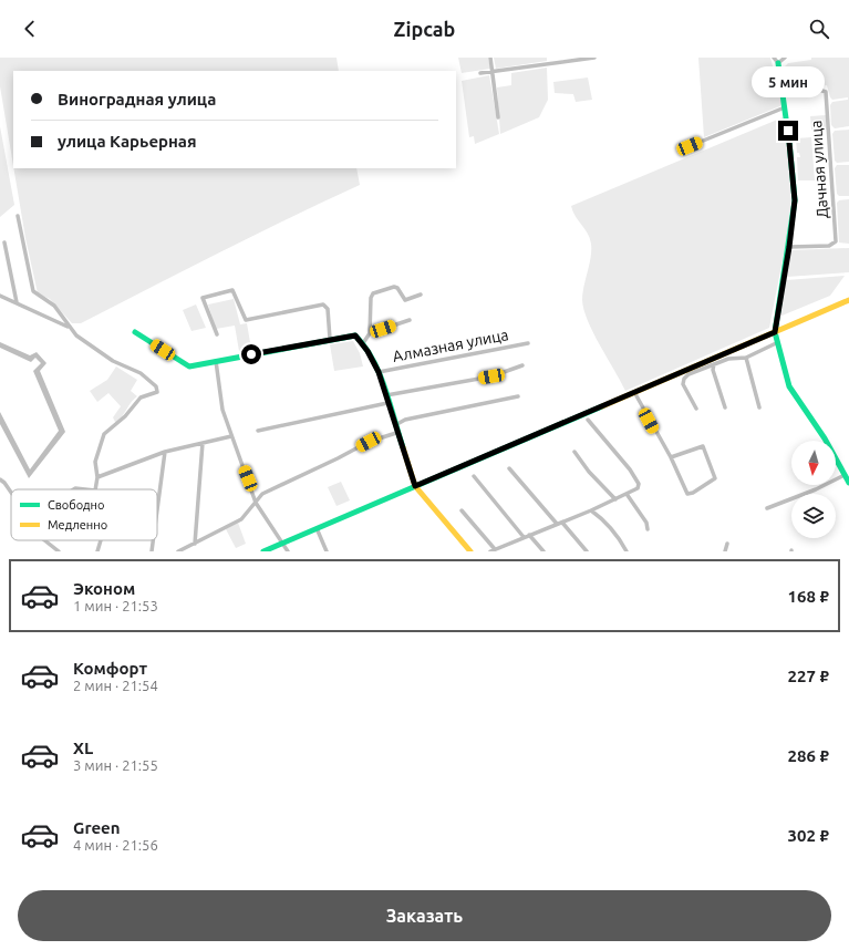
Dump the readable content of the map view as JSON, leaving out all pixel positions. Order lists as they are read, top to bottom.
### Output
{
  "streets": {
    "street": ["Дачная улица", "Алмазная улица"]
  },
  "legend": ["Свободно", "Медленно"],
  "north": "bottom",
  "page": {
    "header": "Zipcab",
    "bubble": "5 мин",
    "banner": ["Виноградная улица", "улица Карьерная"],
    "list": [
      {
        "name": "Эконом",
        "note": "1 мин · 21:53",
        "value": "168 ₽"
      },
      {
        "name": "Комфорт",
        "note": "2 мин · 21:54",
        "value": "227 ₽"
      },
      {
        "name": "XL",
        "note": "3 мин · 21:55",
        "value": "286 ₽"
      },
      {
        "name": "Green",
        "note": "4 мин · 21:56",
        "value": "302 ₽"
      }
    ],
    "buttons": "Заказать"
  }
}
